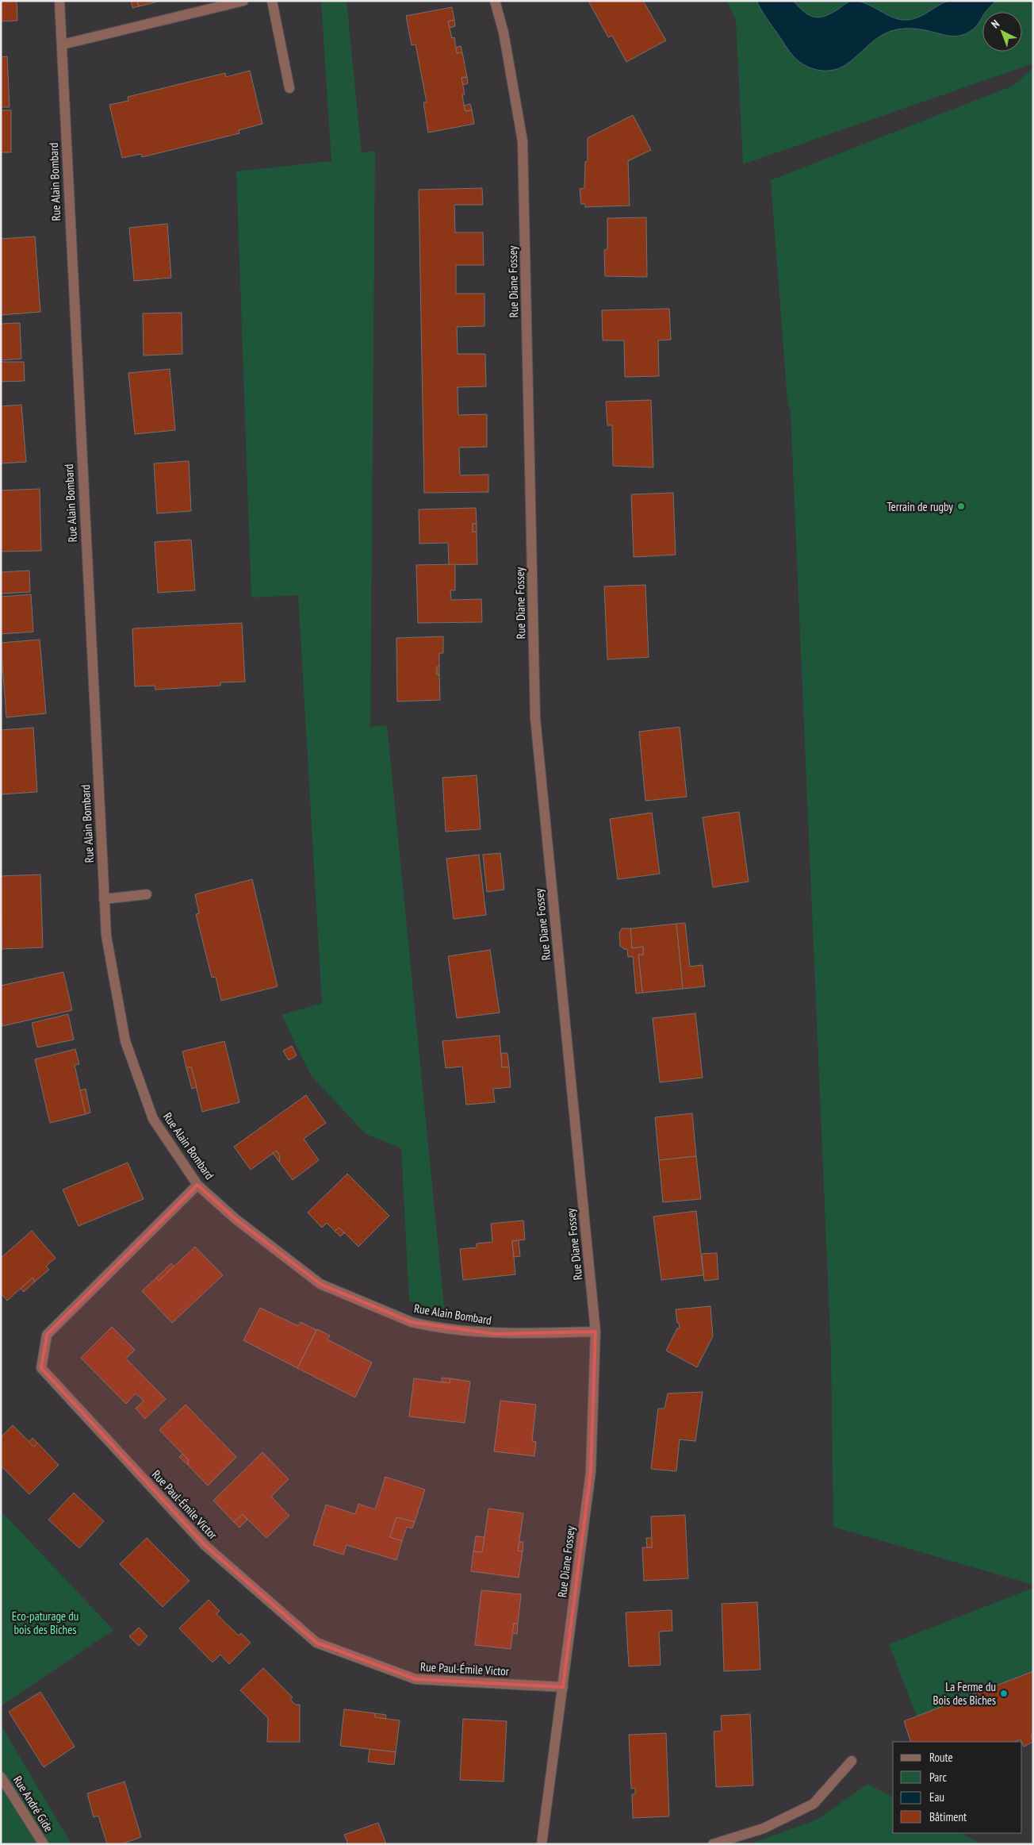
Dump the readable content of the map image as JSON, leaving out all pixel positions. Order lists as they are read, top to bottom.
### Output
{
  "streets": {
    "street": [
      "Rue Alain Bombard",
      "Rue Diane Fossey",
      "Rue Paul-Émile Victor",
      "Rue André Gide"
    ]
  },
  "crossings": [
    ["Rue Alain Bombard", "Rue Diane Fossey"],
    ["Rue Alain Bombard", "Rue Paul-Émile Victor"],
    ["Rue Diane Fossey", "Rue Paul-Émile Victor"]
  ],
  "parks": ["Eco-paturage du bois des Biches"],
  "places": ["Terrain de rugby", "La Ferme du Bois des Biches"],
  "legend": [
    "Route",
    "Parc",
    "Eau",
    "Bâtiment"
  ],
  "north": "top left"
}
